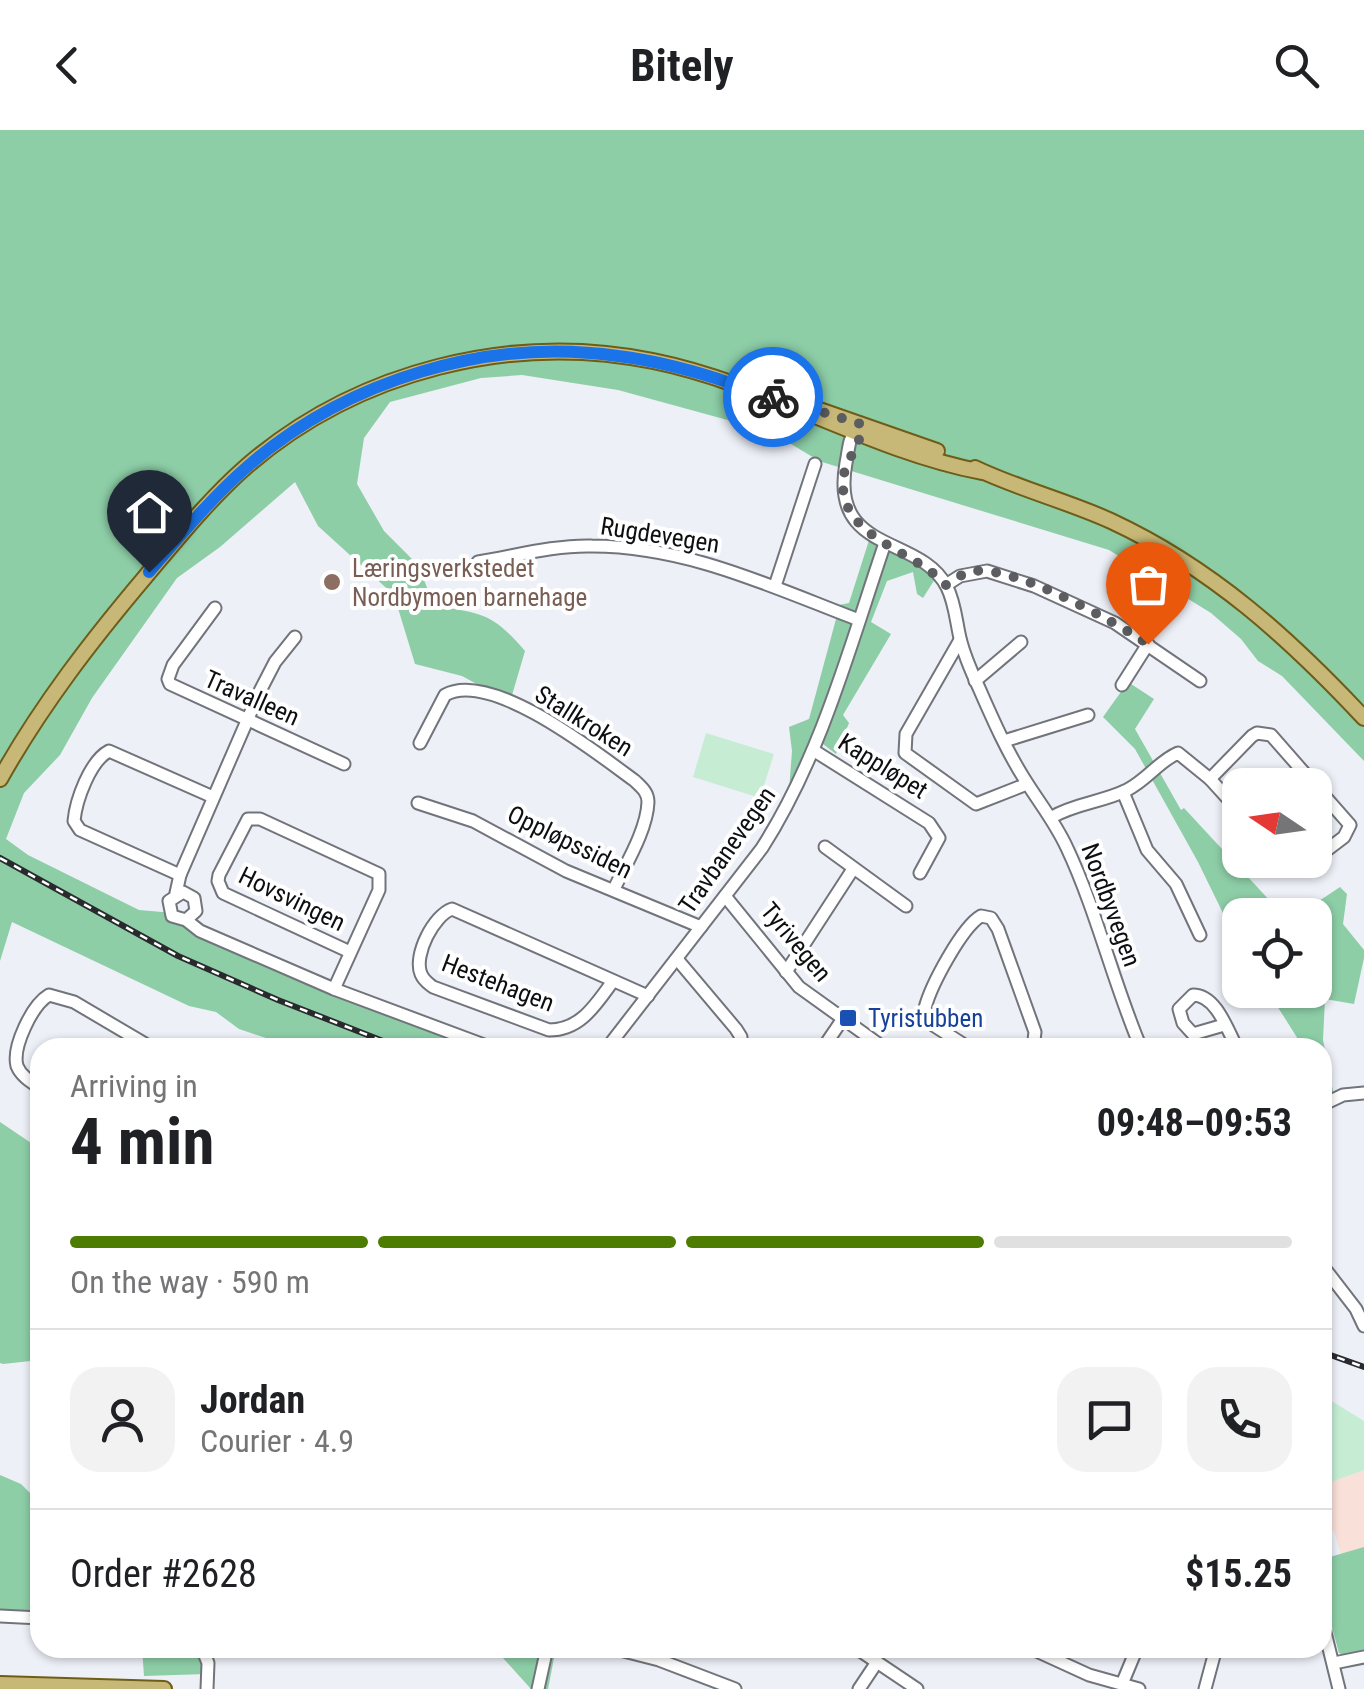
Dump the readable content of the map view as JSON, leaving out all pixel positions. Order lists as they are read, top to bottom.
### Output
{
  "streets": {
    "street": [
      "Rugdevegen",
      "Travalleen",
      "Stallkroken",
      "Kappløpet",
      "Oppløpssiden",
      "Travbanevegen",
      "Hovsvingen",
      "Nordbyvegen",
      "Tyrivegen",
      "Hestehagen"
    ]
  },
  "crossings": [
    ["Rugdevegen", "Travbanevegen"],
    ["Stallkroken", "Oppløpssiden"],
    ["Kappløpet", "Travbanevegen"],
    ["Oppløpssiden", "Travbanevegen"],
    ["Travbanevegen", "Tyrivegen"],
    ["Travbanevegen", "Hestehagen"]
  ],
  "places": {
    "other": ["Læringsverkstedet Nordbymoen barnehage"],
    "transit": ["Tyristubben"]
  },
  "north": "left",
  "page": {
    "header": "Bitely",
    "heading": ["4 min", "Arriving in", "09:48–09:53"],
    "panel": [
      "Jordan",
      "Courier · 4.9",
      "Order #2628",
      "$15.25"
    ],
    "bar": "On the way · 590 m"
  }
}
